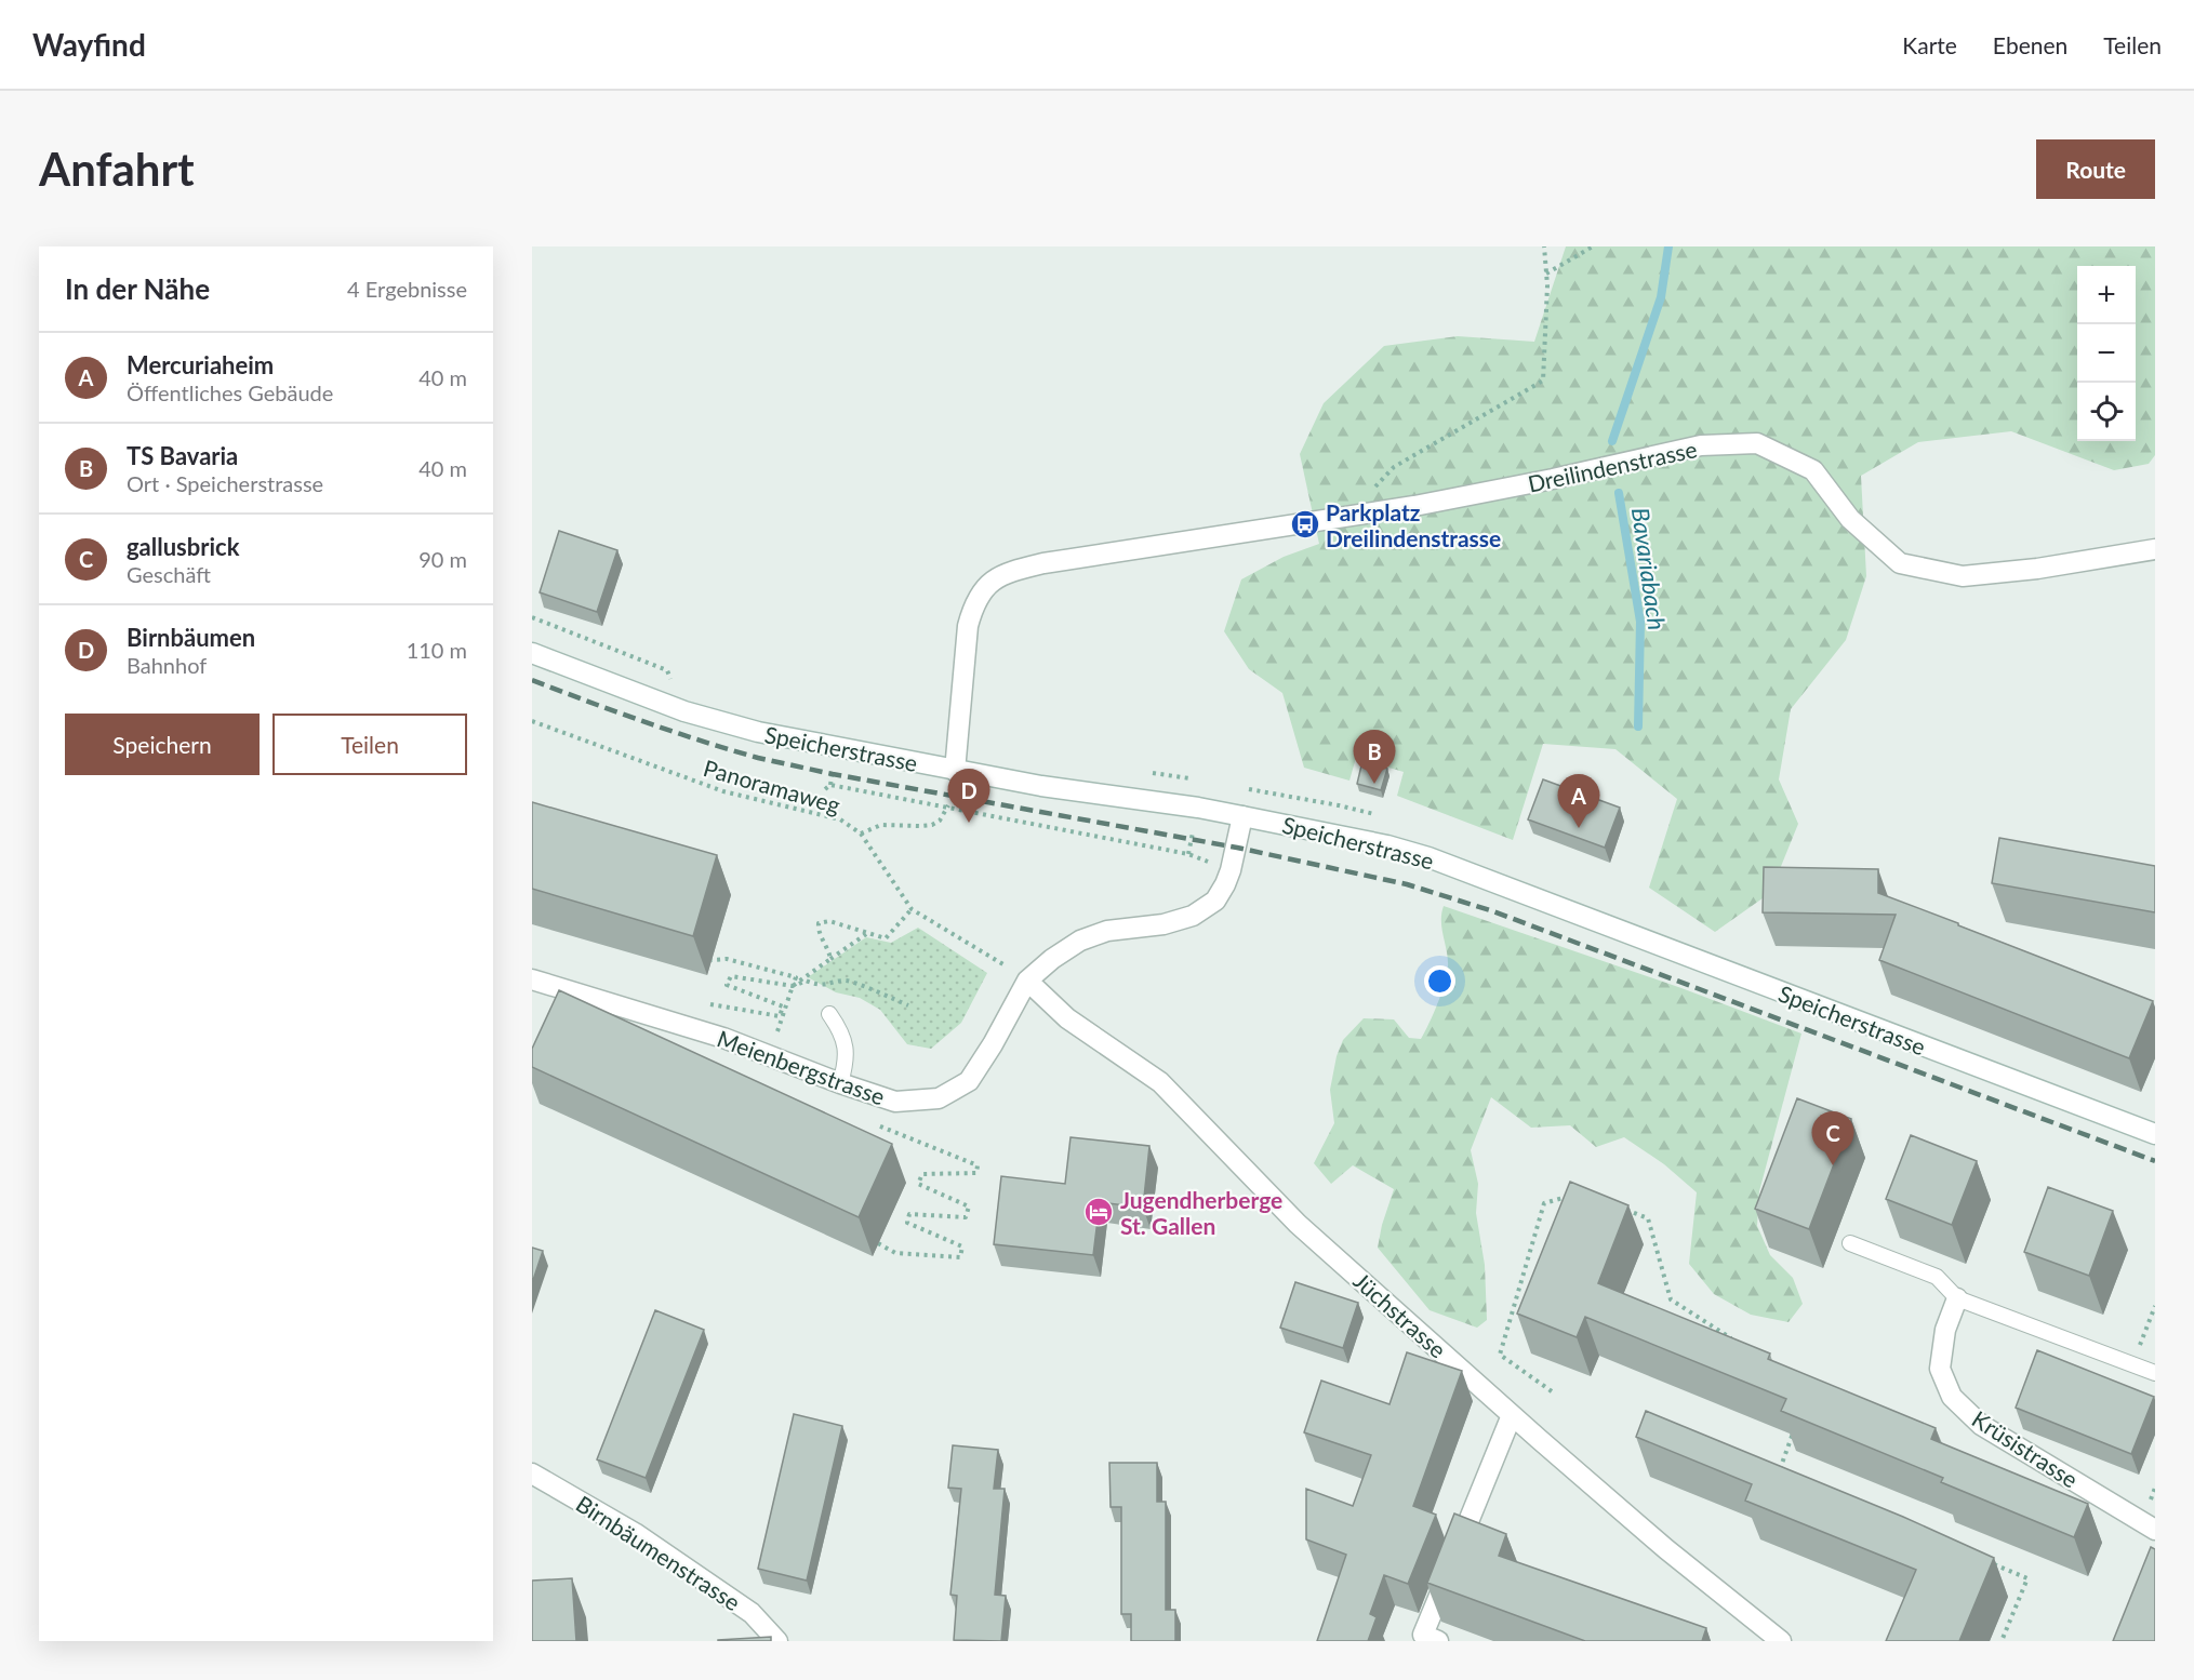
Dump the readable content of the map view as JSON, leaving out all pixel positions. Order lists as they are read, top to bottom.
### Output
{
  "streets": {
    "street": [
      "Dreilindenstrasse",
      "Speicherstrasse",
      "Meienbergstrasse",
      "Jüchstrasse",
      "Krüsistrasse",
      "Birnbäumenstrasse"
    ],
    "path": ["Panoramaweg"]
  },
  "crossings": [
    ["Dreilindenstrasse", "Speicherstrasse"],
    ["Speicherstrasse", "Meienbergstrasse"],
    ["Panoramaweg", "Meienbergstrasse"],
    ["Panoramaweg", "Jüchstrasse"],
    ["Meienbergstrasse", "Jüchstrasse"]
  ],
  "water": ["Bavariabach"],
  "places": {
    "bus stop": ["Parkplatz Dreilindenstrasse"],
    "hotel": ["Jugendherberge St. Gallen"]
  },
  "page": {
    "header": "Wayfind",
    "nav": ["Karte", "Ebenen", "Teilen"],
    "buttons": [
      "Route",
      ["Speichern", "Teilen"]
    ],
    "title": "Anfahrt",
    "heading": ["In der Nähe", "4 Ergebnisse"],
    "map_buttons": ["+", "−"],
    "list": [
      {
        "mark": "A",
        "name": "Mercuriaheim",
        "note": "Öffentliches Gebäude",
        "value": "40 m"
      },
      {
        "mark": "B",
        "name": "TS Bavaria",
        "note": "Ort · Speicherstrasse",
        "value": "40 m"
      },
      {
        "mark": "C",
        "name": "gallusbrick",
        "note": "Geschäft",
        "value": "90 m"
      },
      {
        "mark": "D",
        "name": "Birnbäumen",
        "note": "Bahnhof",
        "value": "110 m"
      }
    ],
    "pins": [
      "B",
      "D",
      "A",
      "C"
    ]
  }
}
